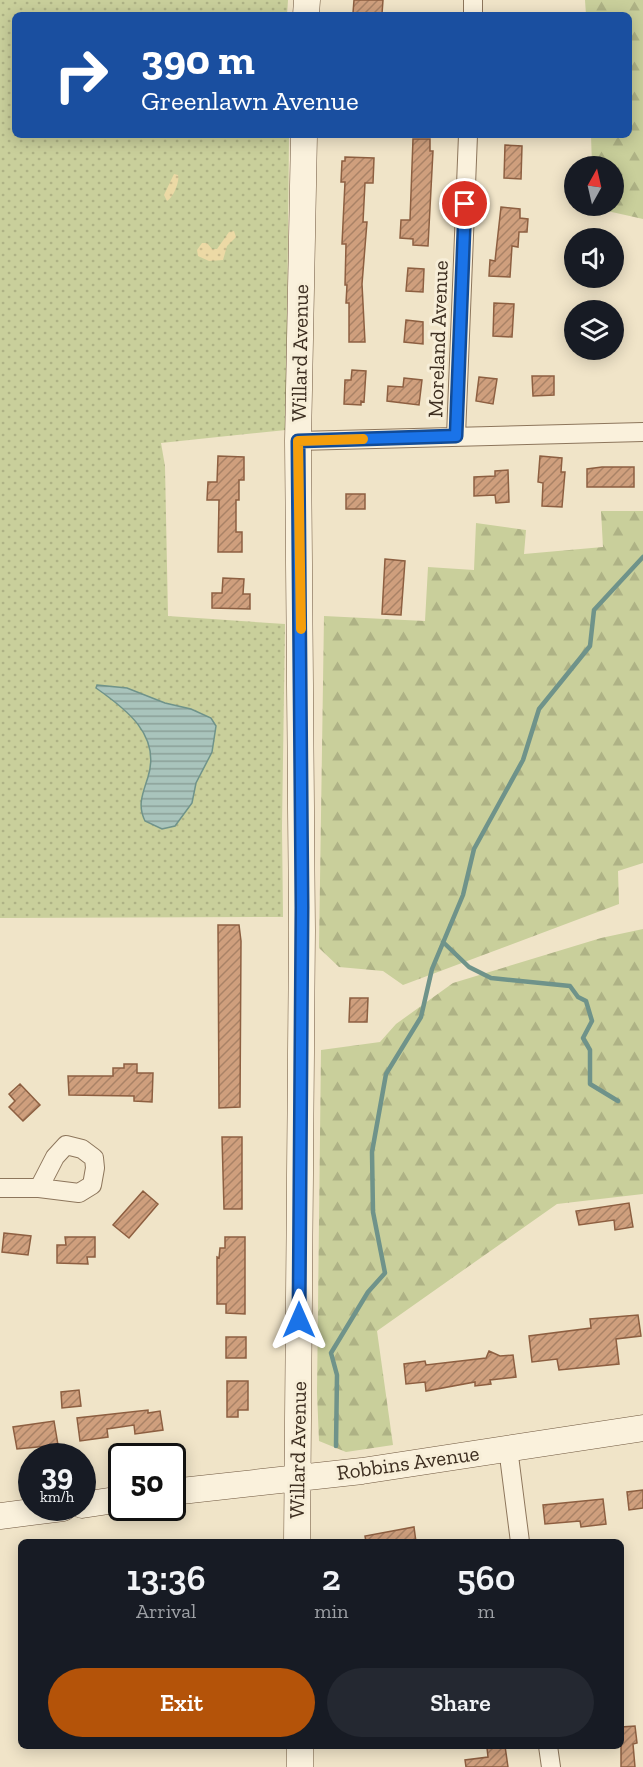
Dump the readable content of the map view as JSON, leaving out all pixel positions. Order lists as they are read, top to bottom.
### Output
{
  "streets": {
    "main road": ["Willard Avenue", "Robbins Avenue"],
    "street": ["Moreland Avenue"]
  },
  "crossings": [
    ["Willard Avenue", "Robbins Avenue"]
  ],
  "north": "top",
  "page": {
    "turn": ["390 m", "Greenlawn Avenue"],
    "speed": "39 km/h",
    "limit": "50",
    "eta": [
      "13:36",
      "Arrival",
      "2",
      "min",
      "560",
      "m"
    ],
    "buttons": ["Exit", "Share"]
  }
}
